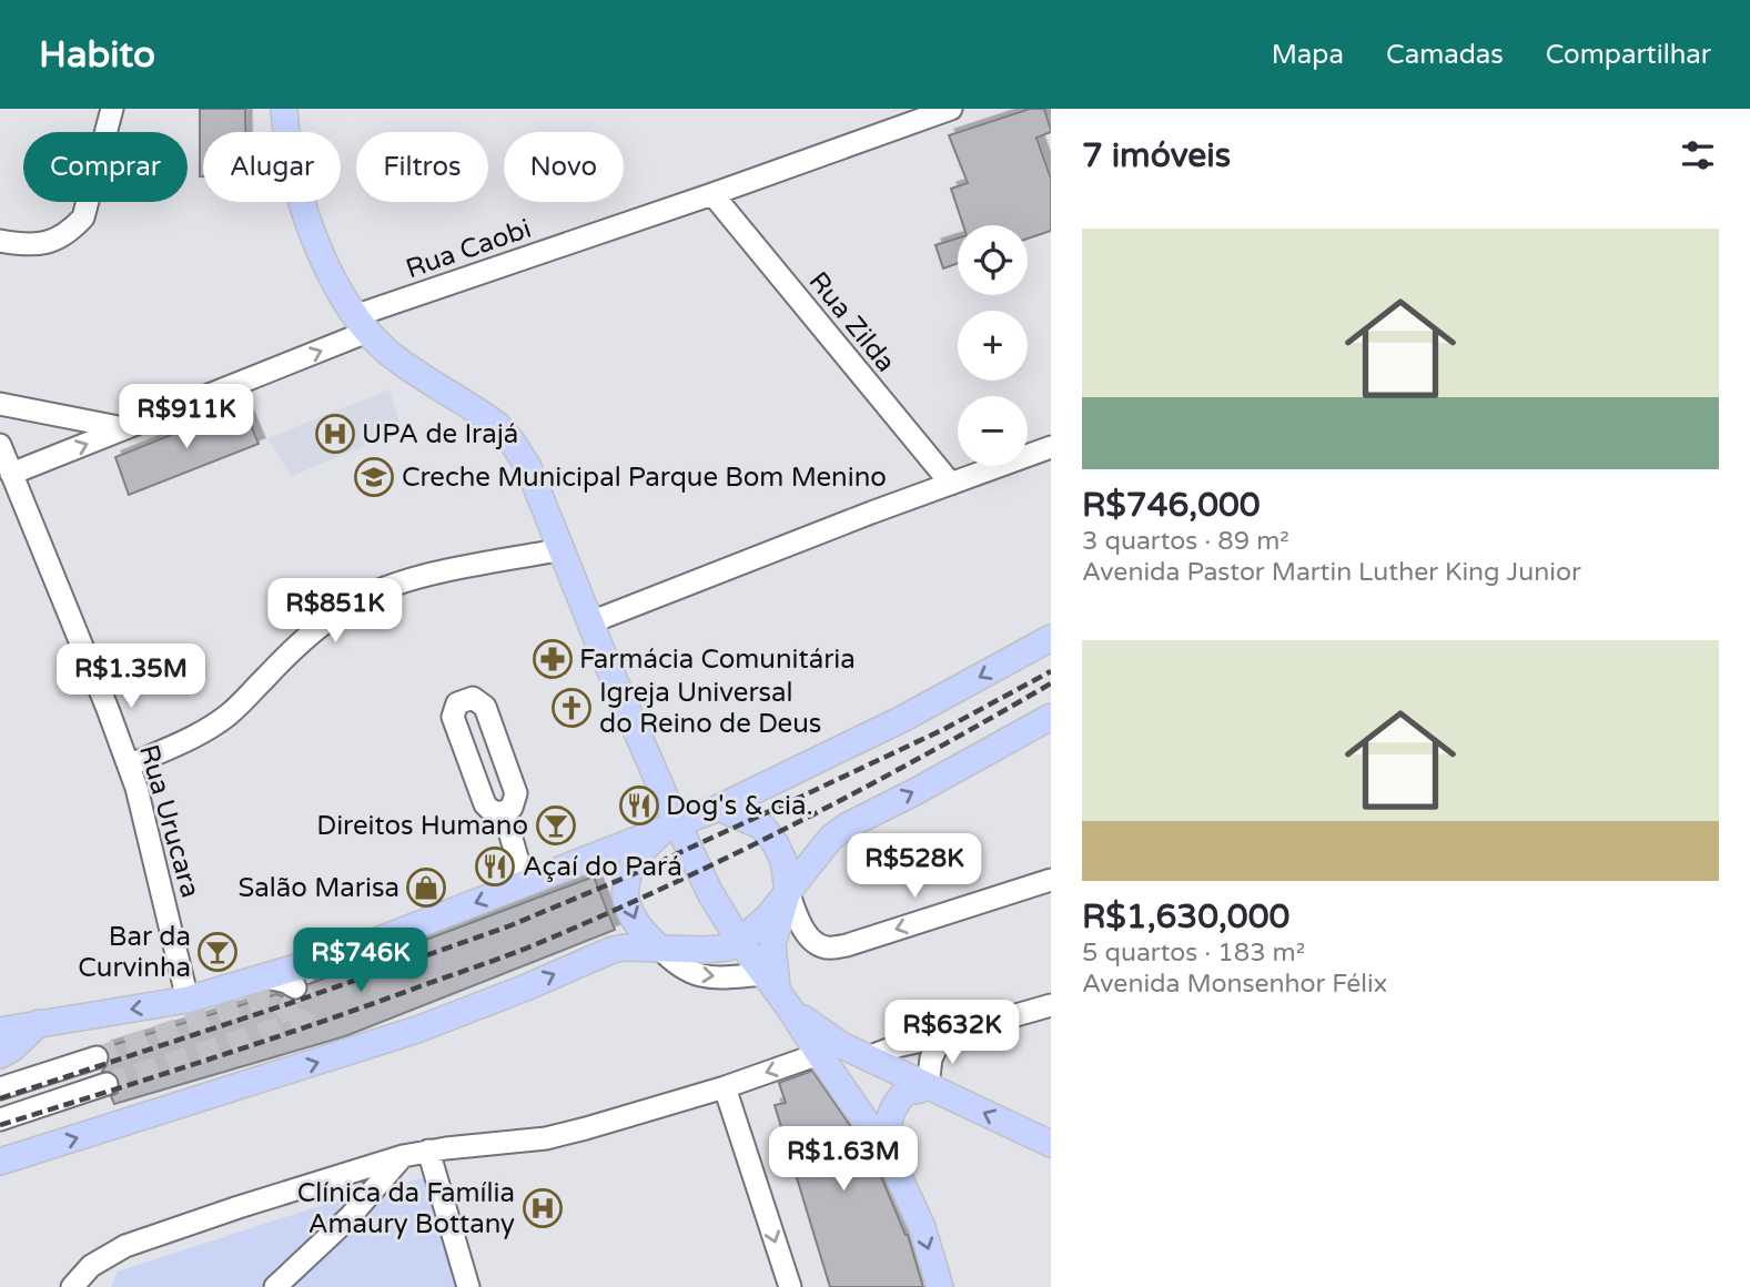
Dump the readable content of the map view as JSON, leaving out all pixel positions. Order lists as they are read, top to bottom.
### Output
{
  "streets": {
    "street": ["Rua Caobi", "Rua Zilda", "Rua Urucara"]
  },
  "crossings": [
    ["Rua Caobi", "Rua Zilda"],
    ["Rua Caobi", "Rua Urucara"]
  ],
  "one_way": ["Rua Caobi"],
  "places": {
    "hospital": ["UPA de Irajá", "Clínica da Família Amaury Bottany"],
    "school or university": ["Creche Municipal Parque Bom Menino"],
    "pharmacy": ["Farmácia Comunitária"],
    "church": ["Igreja Universal do Reino de Deus"],
    "restaurant": ["Dog's & cia.", "Açaí do Pará"],
    "bar": ["Direitos Humano", "Bar da Curvinha"],
    "shop": ["Salão Marisa"]
  },
  "page": {
    "header": "Habito",
    "nav": ["Mapa", "Camadas", "Compartilhar"],
    "heading": "7 imóveis",
    "chip": [
      "Comprar",
      "Alugar",
      "Filtros",
      "Novo"
    ],
    "list": [
      {
        "name": "R$746,000",
        "note": "3 quartos · 89 m² · Avenida Pastor Martin Luther King Junior"
      },
      {
        "name": "R$1,630,000",
        "note": "5 quartos · 183 m² · Avenida Monsenhor Félix"
      }
    ],
    "map_buttons": ["+", "−"],
    "price": [
      "R$911K",
      "R$851K",
      "R$1.35M",
      "R$528K",
      "R$746K",
      "R$632K",
      "R$1.63M"
    ]
  }
}
